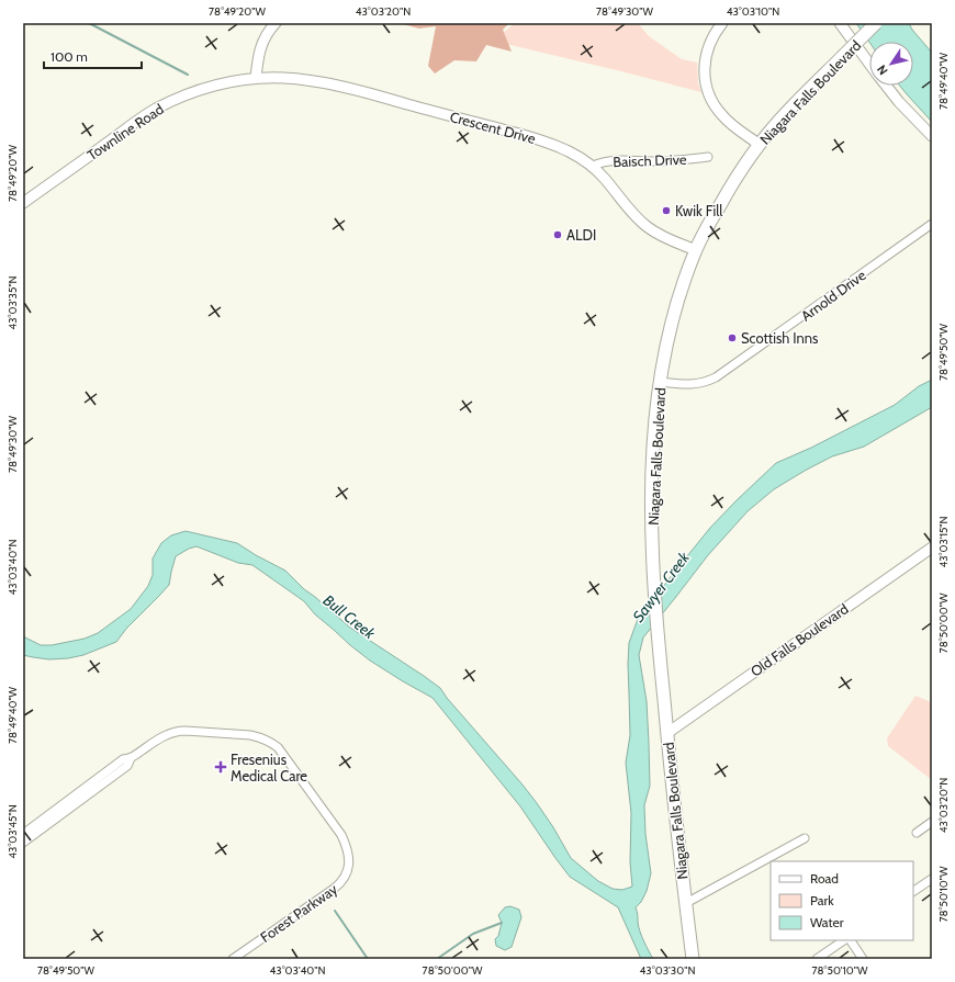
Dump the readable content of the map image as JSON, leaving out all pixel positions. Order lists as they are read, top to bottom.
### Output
{
  "streets": {
    "main road": ["Niagara Falls Boulevard"],
    "street": [
      "Crescent Drive",
      "Townline Road",
      "Baisch Drive",
      "Arnold Drive",
      "Old Falls Boulevard",
      "Forest Parkway"
    ]
  },
  "crossings": [
    ["Niagara Falls Boulevard", "Crescent Drive"],
    ["Niagara Falls Boulevard", "Arnold Drive"],
    ["Niagara Falls Boulevard", "Old Falls Boulevard"],
    ["Crescent Drive", "Townline Road"],
    ["Crescent Drive", "Baisch Drive"]
  ],
  "water": ["Sawyer Creek", "Bull Creek"],
  "places": {
    "other": ["Kwik Fill", "ALDI", "Scottish Inns"],
    "health": ["Fresenius Medical Care"]
  },
  "legend": ["Road", "Park", "Water"],
  "scale_bar": "100 m",
  "north": "bottom left",
  "coordinates": [
    "78°49'20\"W",
    "43°03'20\"N",
    "78°49'30\"W",
    "43°03'10\"N",
    "78°49'40\"W",
    "43°03'35\"N",
    "78°49'50\"W",
    "43°03'15\"N",
    "43°03'40\"N",
    "78°50'00\"W",
    "43°03'45\"N",
    "78°50'10\"W",
    "43°03'30\"N"
  ]
}
